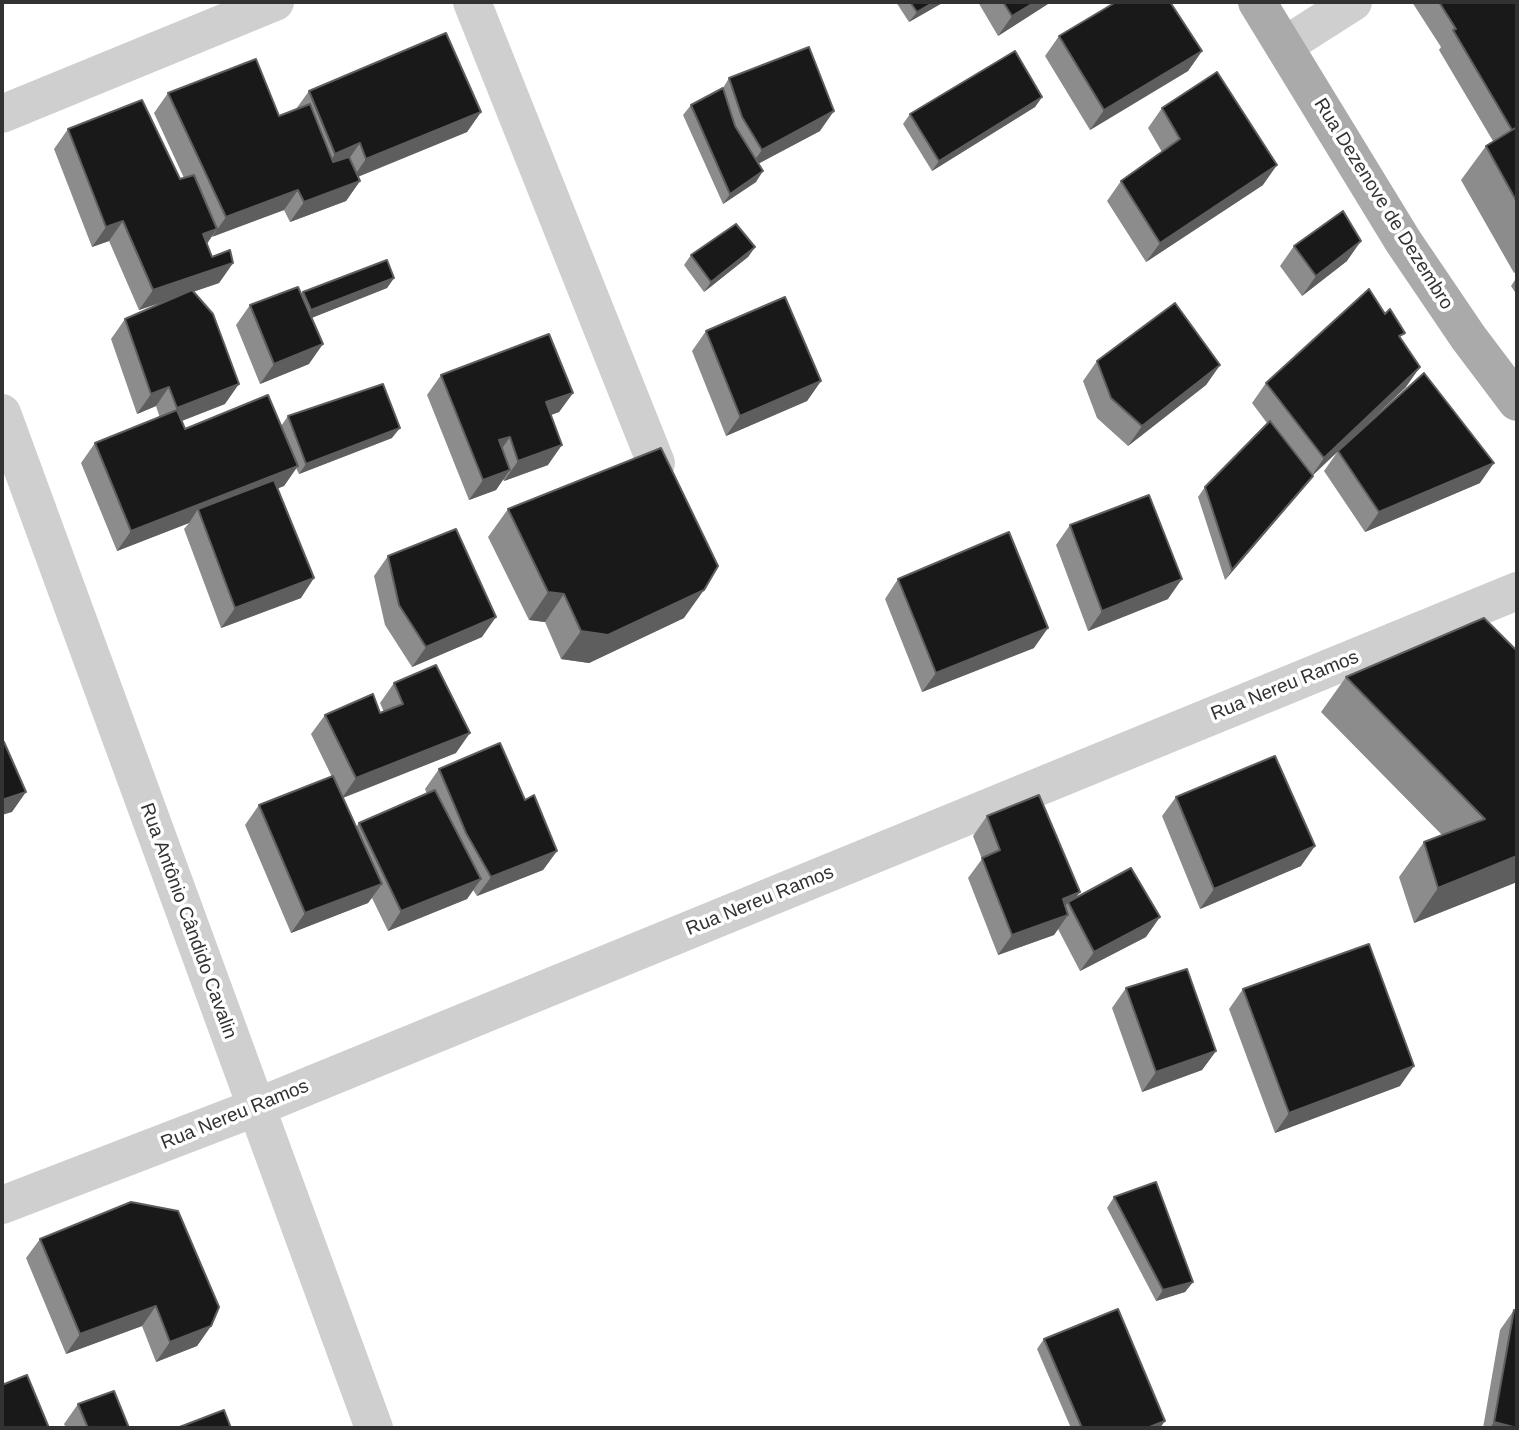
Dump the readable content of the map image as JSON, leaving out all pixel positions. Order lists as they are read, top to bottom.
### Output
{
  "streets": {
    "main road": ["Rua Dezenove de Dezembro"],
    "street": ["Rua Nereu Ramos", "Rua Antônio Cândido Cavalin"]
  },
  "crossings": [
    ["Rua Nereu Ramos", "Rua Antônio Cândido Cavalin"]
  ]
}
